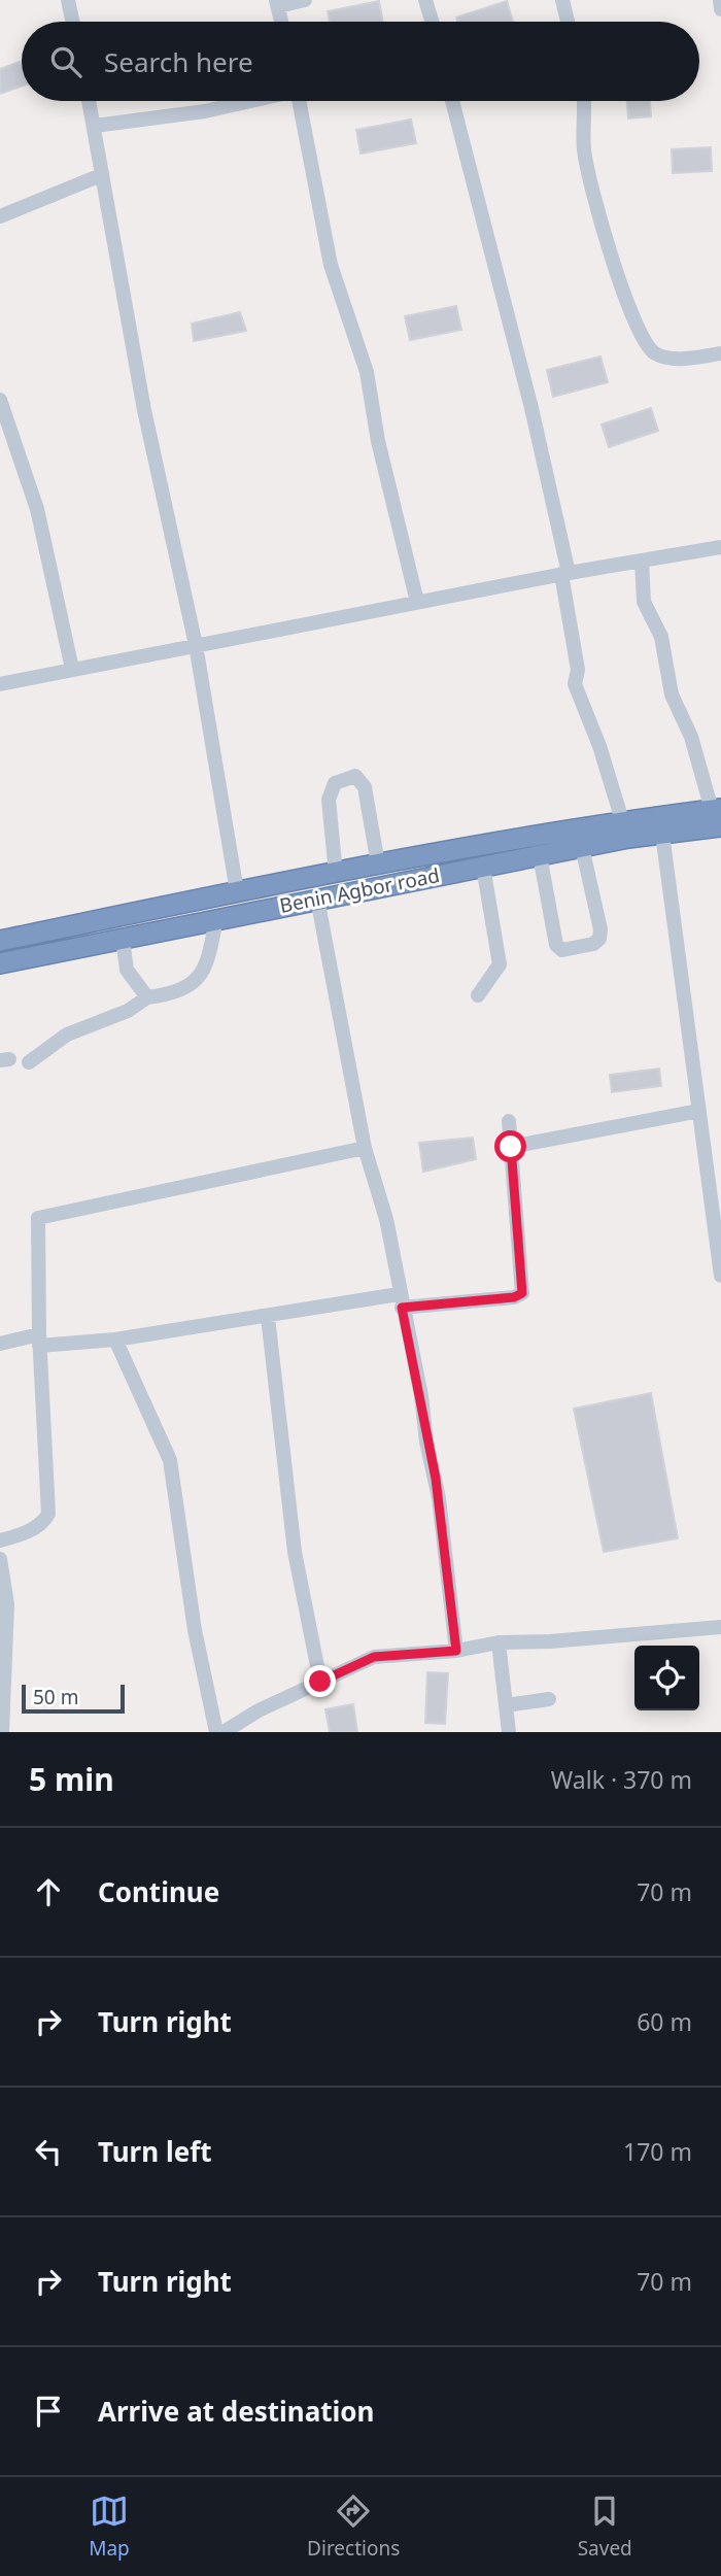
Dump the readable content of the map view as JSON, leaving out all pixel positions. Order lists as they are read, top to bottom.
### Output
{
  "streets": {
    "highway": ["Benin Agbor road"]
  },
  "scale_bar": "50 m",
  "page": {
    "search": "Search here",
    "scale": "50 m",
    "heading": ["5 min", "Walk · 370 m"],
    "list": [
      ["Continue", "70 m"],
      ["Turn right", "60 m"],
      ["Turn left", "170 m"],
      ["Turn right", "70 m"],
      "Arrive at destination"
    ],
    "nav": ["Map", "Directions", "Saved"]
  }
}
